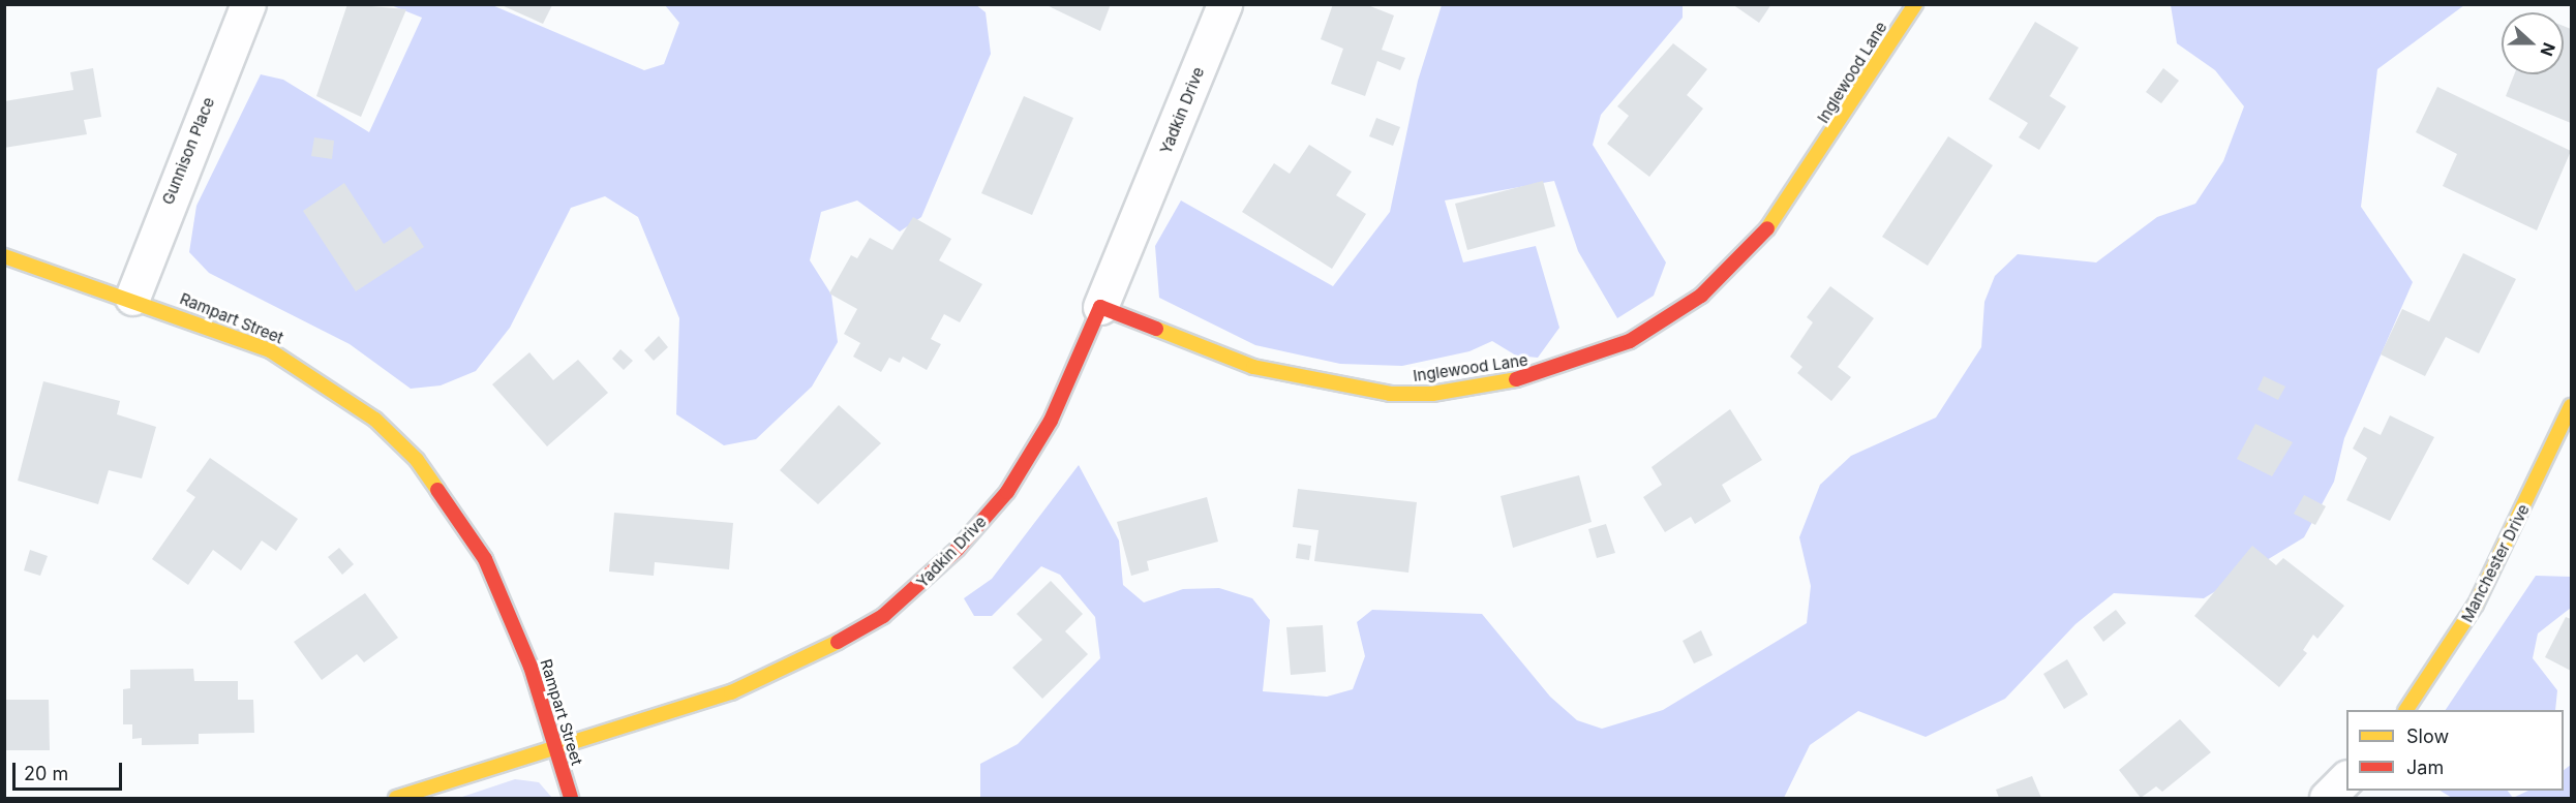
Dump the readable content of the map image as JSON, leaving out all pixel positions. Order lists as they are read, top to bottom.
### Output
{
  "streets": {
    "street": [
      "Inglewood Lane",
      "Yadkin Drive",
      "Gunnison Place",
      "Rampart Street",
      "Manchester Drive"
    ]
  },
  "crossings": [
    ["Inglewood Lane", "Yadkin Drive"],
    ["Yadkin Drive", "Rampart Street"],
    ["Gunnison Place", "Rampart Street"]
  ],
  "legend": ["Slow", "Jam"],
  "scale_bar": "20 m",
  "north": "right"
}
